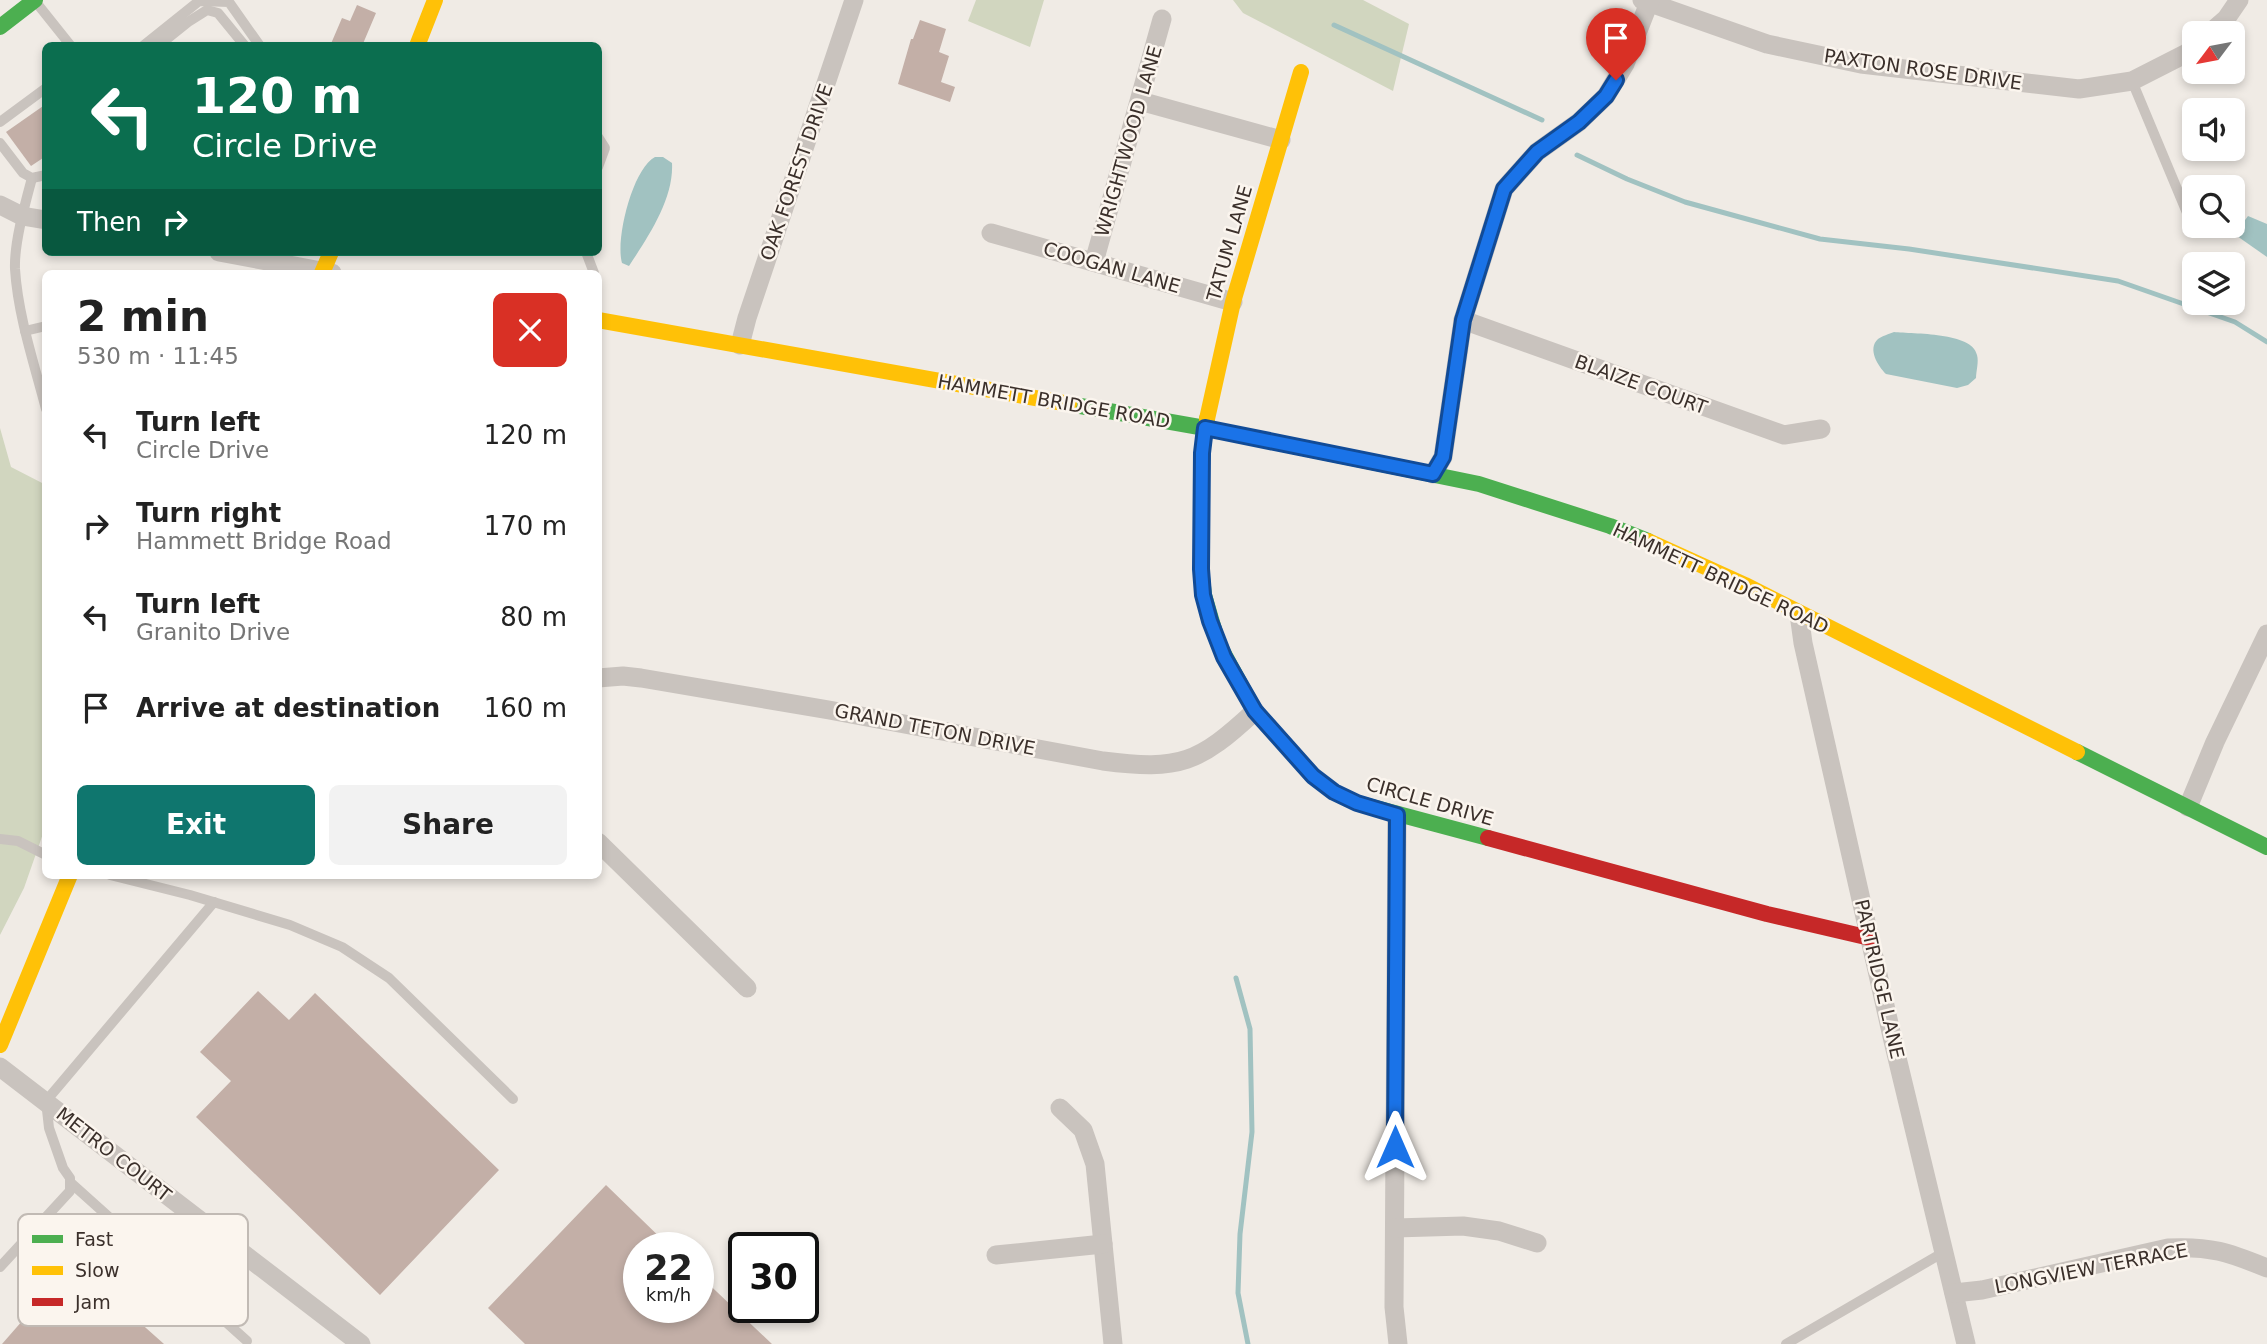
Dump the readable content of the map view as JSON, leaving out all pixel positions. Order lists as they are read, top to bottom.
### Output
{
  "streets": {
    "street": [
      "PAXTON ROSE DRIVE",
      "WRIGHTWOOD LANE",
      "OAK FOREST DRIVE",
      "TATUM LANE",
      "COOGAN LANE",
      "BLAIZE COURT",
      "HAMMETT BRIDGE ROAD",
      "GRAND TETON DRIVE",
      "CIRCLE DRIVE",
      "PARTRIDGE LANE",
      "METRO COURT",
      "LONGVIEW TERRACE"
    ]
  },
  "crossings": [
    ["WRIGHTWOOD LANE", "COOGAN LANE"],
    ["OAK FOREST DRIVE", "HAMMETT BRIDGE ROAD"],
    ["TATUM LANE", "COOGAN LANE"],
    ["TATUM LANE", "HAMMETT BRIDGE ROAD"],
    ["TATUM LANE", "CIRCLE DRIVE"],
    ["HAMMETT BRIDGE ROAD", "CIRCLE DRIVE"],
    ["HAMMETT BRIDGE ROAD", "PARTRIDGE LANE"],
    ["GRAND TETON DRIVE", "CIRCLE DRIVE"],
    ["CIRCLE DRIVE", "PARTRIDGE LANE"],
    ["PARTRIDGE LANE", "LONGVIEW TERRACE"]
  ],
  "legend": ["Fast", "Slow", "Jam"],
  "north": "bottom left",
  "page": {
    "turn": ["120 m", "Circle Drive"],
    "then": "Then",
    "heading": ["2 min", "530 m · 11:45"],
    "list": [
      {
        "name": "Turn left",
        "note": "Circle Drive",
        "value": "120 m"
      },
      {
        "name": "Turn right",
        "note": "Hammett Bridge Road",
        "value": "170 m"
      },
      {
        "name": "Turn left",
        "note": "Granito Drive",
        "value": "80 m"
      },
      {
        "name": "Arrive at destination",
        "value": "160 m"
      }
    ],
    "buttons": ["Exit", "Share"],
    "speed": "22 km/h",
    "limit": "30"
  }
}
